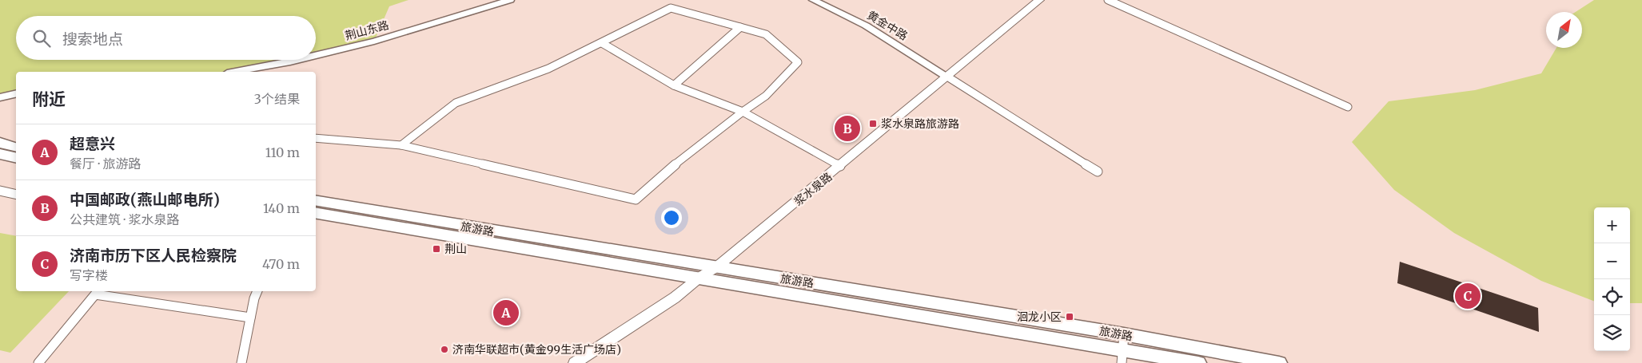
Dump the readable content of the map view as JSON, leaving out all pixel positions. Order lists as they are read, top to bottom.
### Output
{
  "streets": {
    "main road": ["浆水泉路", "旅游路"],
    "street": ["黄金中路", "荆山东路"]
  },
  "crossings": [
    ["黄金中路", "浆水泉路"],
    ["浆水泉路", "旅游路"]
  ],
  "places": {
    "transit": ["浆水泉路旅游路", "荆山", "洄龙小区"],
    "other": ["济南华联超市(黄金99生活广场店)"]
  },
  "north": "top right",
  "page": {
    "search": "搜索地点",
    "heading": ["附近", "3个结果"],
    "pins": ["B", "C", "A"],
    "list": [
      {
        "mark": "A",
        "name": "超意兴",
        "note": "餐厅 · 旅游路",
        "value": "110 m"
      },
      {
        "mark": "B",
        "name": "中国邮政(燕山邮电所)",
        "note": "公共建筑 · 浆水泉路",
        "value": "140 m"
      },
      {
        "mark": "C",
        "name": "济南市历下区人民检察院",
        "note": "写字楼",
        "value": "470 m"
      }
    ],
    "map_buttons": ["+", "−"]
  }
}
